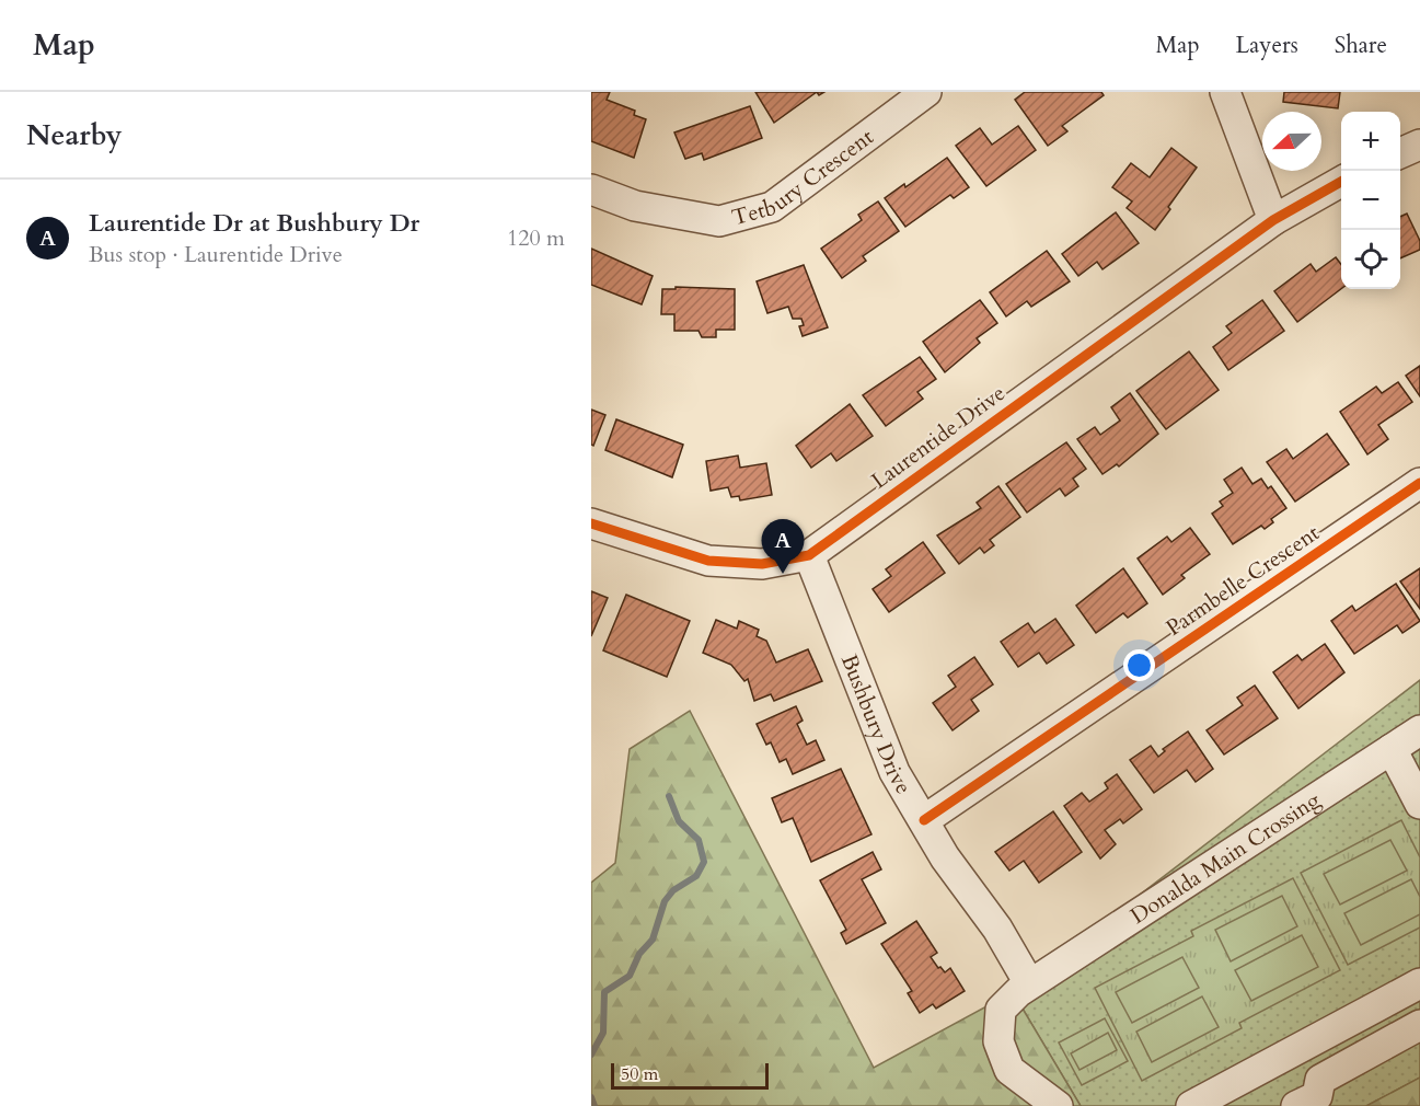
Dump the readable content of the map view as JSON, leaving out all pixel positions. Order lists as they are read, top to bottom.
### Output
{
  "streets": {
    "street": [
      "Tetbury Crescent",
      "Laurentide Drive",
      "Parmbelle Crescent",
      "Bushbury Drive",
      "Donalda Main Crossing"
    ]
  },
  "crossings": [
    ["Laurentide Drive", "Bushbury Drive"],
    ["Parmbelle Crescent", "Bushbury Drive"],
    ["Bushbury Drive", "Donalda Main Crossing"]
  ],
  "scale_bar": "50 m",
  "north": "left",
  "page": {
    "header": "Map",
    "nav": ["Map", "Layers", "Share"],
    "heading": "Nearby",
    "map_buttons": ["+", "−"],
    "list": [
      {
        "mark": "A",
        "name": "Laurentide Dr at Bushbury Dr",
        "note": "Bus stop · Laurentide Drive",
        "value": "120 m"
      }
    ],
    "pins": "A",
    "scale": "50 m"
  }
}
